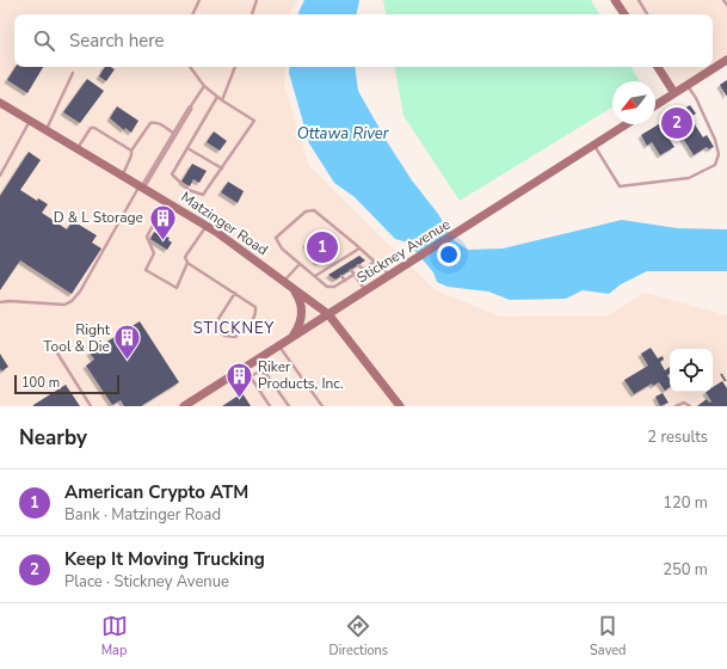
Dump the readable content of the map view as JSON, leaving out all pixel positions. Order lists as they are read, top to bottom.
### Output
{
  "streets": {
    "street": ["Matzinger Road", "Stickney Avenue"]
  },
  "crossings": [
    ["Matzinger Road", "Stickney Avenue"]
  ],
  "districts": ["STICKNEY"],
  "water": ["Ottawa River"],
  "places": {
    "building": ["D & L Storage", "Right Tool & Die", "Riker Products, Inc."]
  },
  "scale_bar": "100 m",
  "north": "bottom left",
  "page": {
    "search": "Search here",
    "pins": ["2", "1"],
    "scale": "100 m",
    "heading": ["Nearby", "2 results"],
    "list": [
      {
        "mark": "1",
        "name": "American Crypto ATM",
        "note": "Bank · Matzinger Road",
        "value": "120 m"
      },
      {
        "mark": "2",
        "name": "Keep It Moving Trucking",
        "note": "Place · Stickney Avenue",
        "value": "250 m"
      }
    ],
    "nav": ["Map", "Directions", "Saved"]
  }
}
